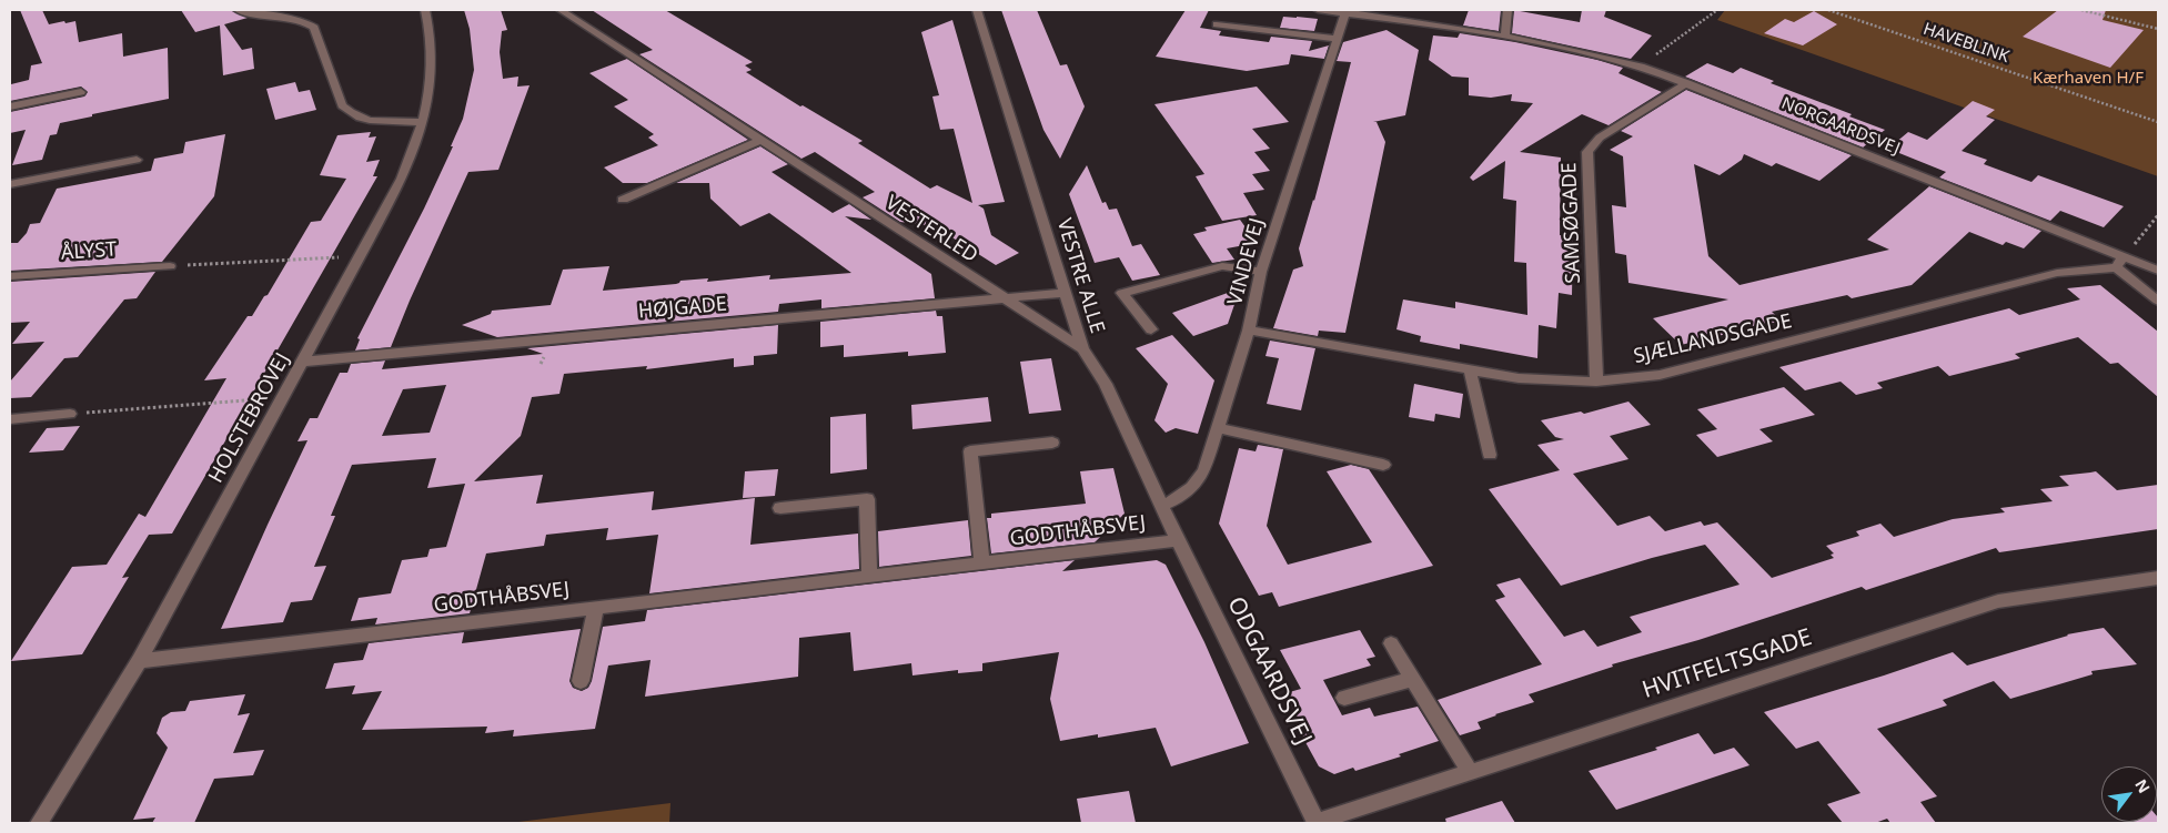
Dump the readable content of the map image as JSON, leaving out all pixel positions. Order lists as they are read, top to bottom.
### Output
{
  "streets": {
    "street": [
      "NORGAARDSVEJ",
      "SAMSØGADE",
      "VESTERLED",
      "ÅLYST",
      "VINDEVEJ",
      "VESTRE ALLE",
      "HØJGADE",
      "SJÆLLANDSGADE",
      "HOLSTEBROVEJ",
      "GODTHÅBSVEJ",
      "HVITFELTSGADE",
      "ODGAARDSVEJ"
    ],
    "path": ["HAVEBLINK"]
  },
  "crossings": [
    ["NORGAARDSVEJ", "SAMSØGADE"],
    ["NORGAARDSVEJ", "VINDEVEJ"],
    ["NORGAARDSVEJ", "SJÆLLANDSGADE"],
    ["SAMSØGADE", "SJÆLLANDSGADE"],
    ["VESTERLED", "VESTRE ALLE"],
    ["VESTERLED", "HØJGADE"],
    ["VINDEVEJ", "VESTRE ALLE"],
    ["VINDEVEJ", "SJÆLLANDSGADE"],
    ["VESTRE ALLE", "HØJGADE"],
    ["VESTRE ALLE", "GODTHÅBSVEJ"],
    ["VESTRE ALLE", "ODGAARDSVEJ"],
    ["HØJGADE", "HOLSTEBROVEJ"],
    ["HOLSTEBROVEJ", "GODTHÅBSVEJ"],
    ["GODTHÅBSVEJ", "ODGAARDSVEJ"],
    ["HVITFELTSGADE", "ODGAARDSVEJ"]
  ],
  "parks": ["Kærhaven H/F"],
  "north": "top right"
}
